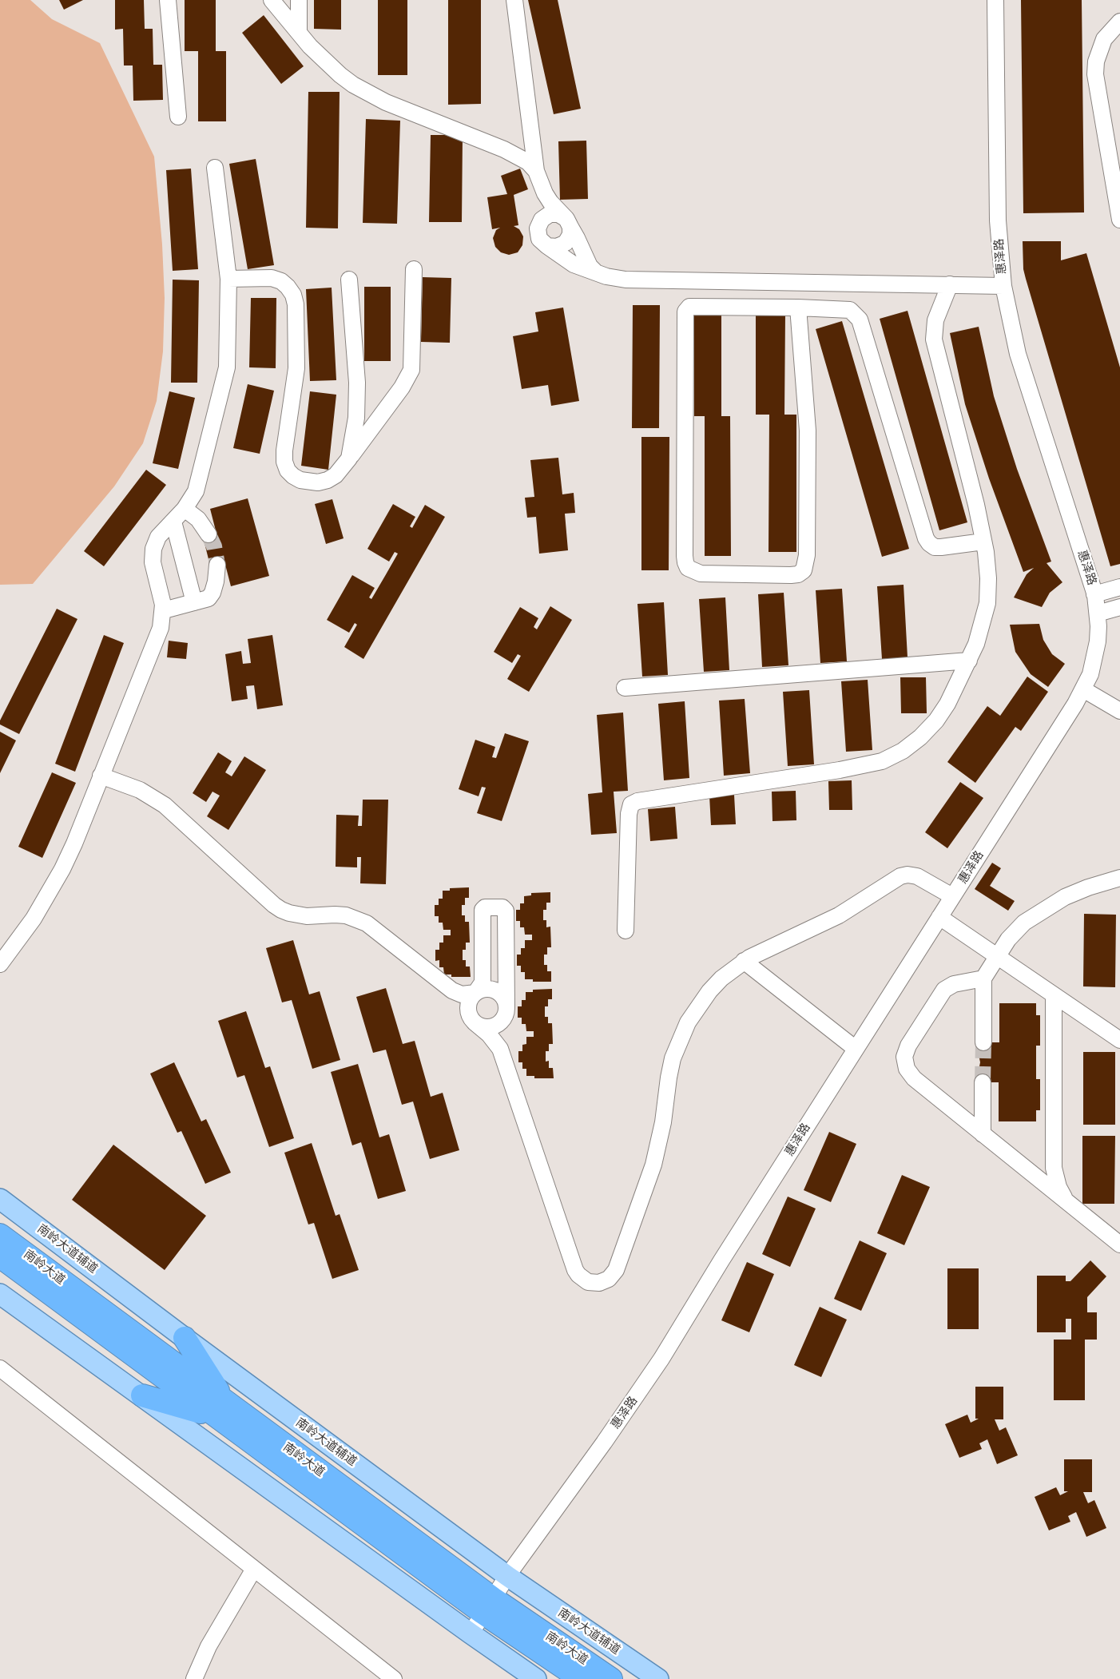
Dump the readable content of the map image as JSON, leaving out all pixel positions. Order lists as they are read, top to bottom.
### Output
{
  "streets": {
    "highway": ["南岭大道"],
    "main road": ["南岭大道辅道"],
    "street": ["惠泽路"]
  },
  "crossings": [
    ["惠泽路", "南岭大道辅道"],
    ["惠泽路", "南岭大道"]
  ]
}
